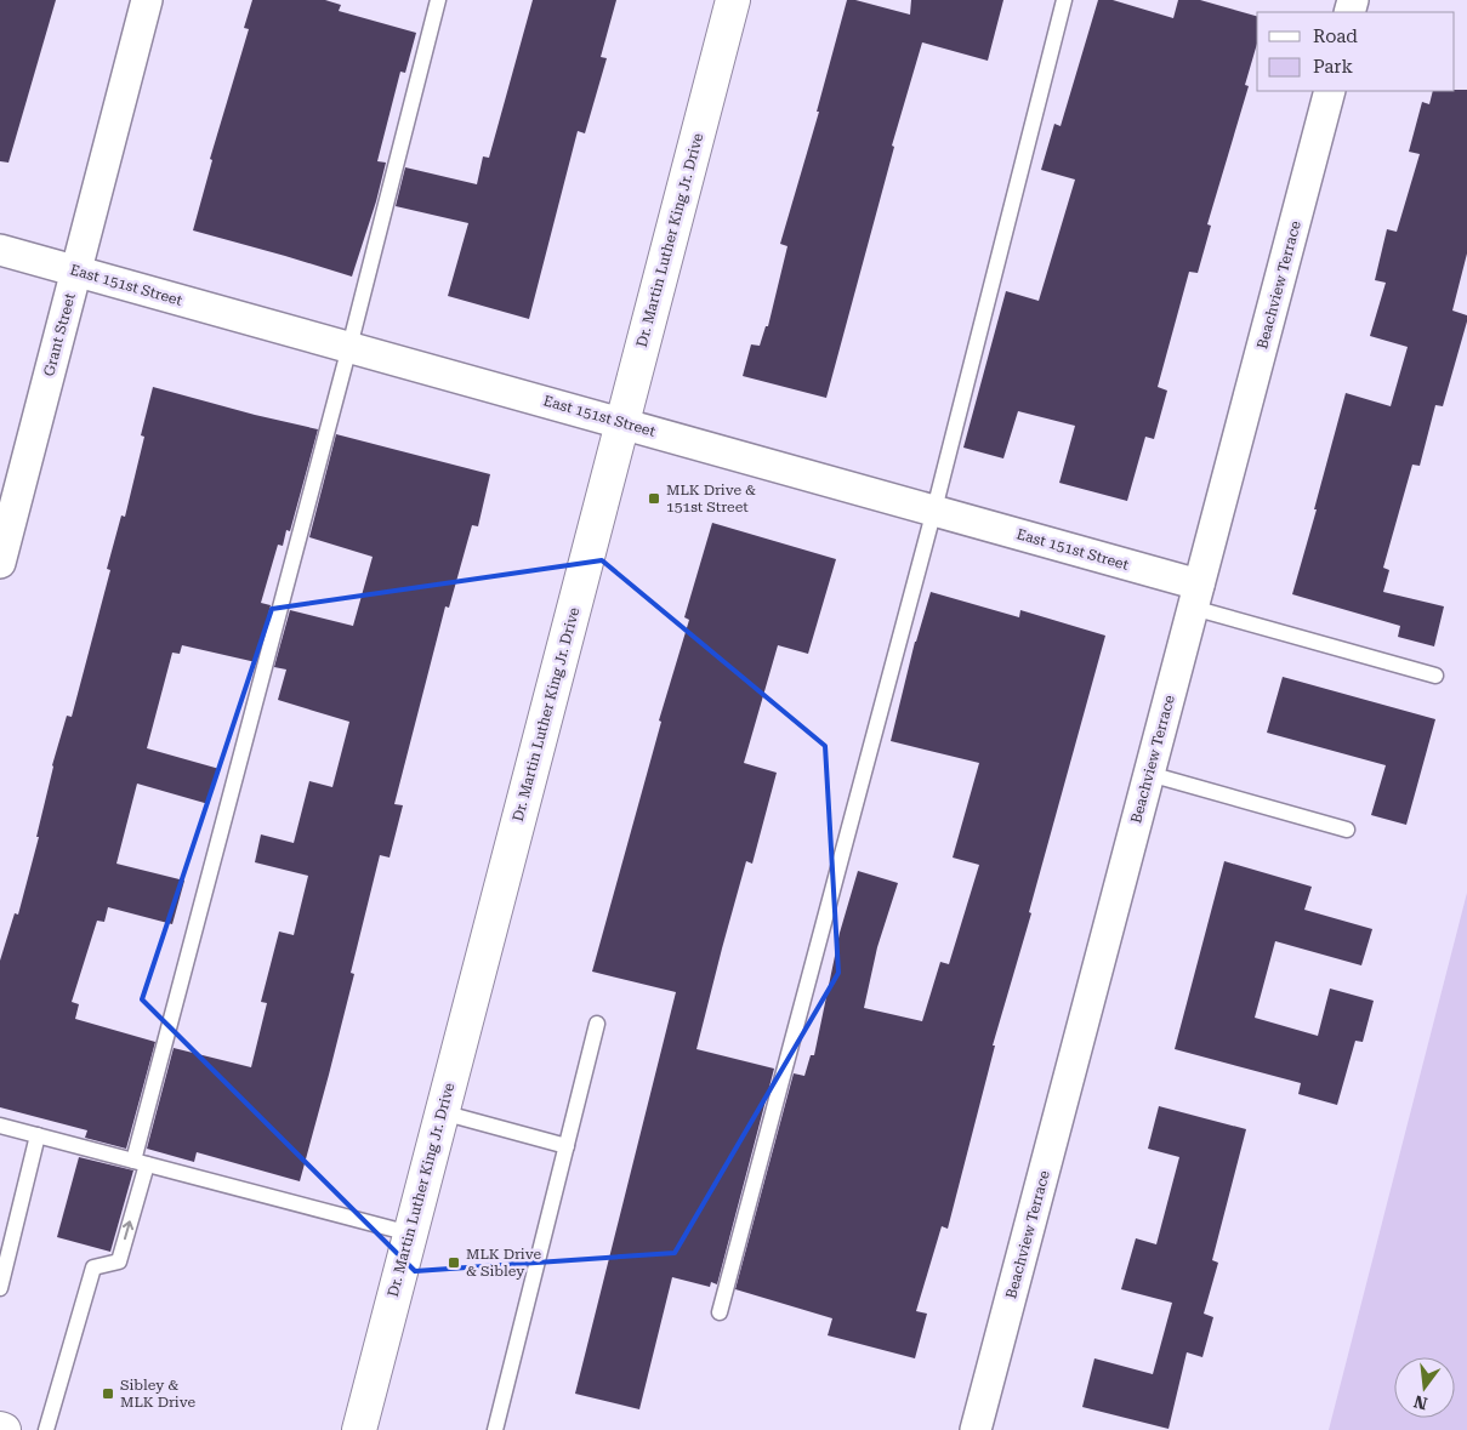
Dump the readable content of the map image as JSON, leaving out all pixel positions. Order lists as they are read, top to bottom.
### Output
{
  "streets": {
    "street": [
      "Dr. Martin Luther King Jr. Drive",
      "East 151st Street",
      "Beachview Terrace",
      "Grant Street"
    ]
  },
  "crossings": [
    ["Dr. Martin Luther King Jr. Drive", "East 151st Street"],
    ["East 151st Street", "Beachview Terrace"],
    ["East 151st Street", "Grant Street"]
  ],
  "places": {
    "transit": ["MLK Drive & 151st Street", "MLK Drive & Sibley", "Sibley & MLK Drive"]
  },
  "legend": ["Road", "Park"],
  "north": "bottom"
}
